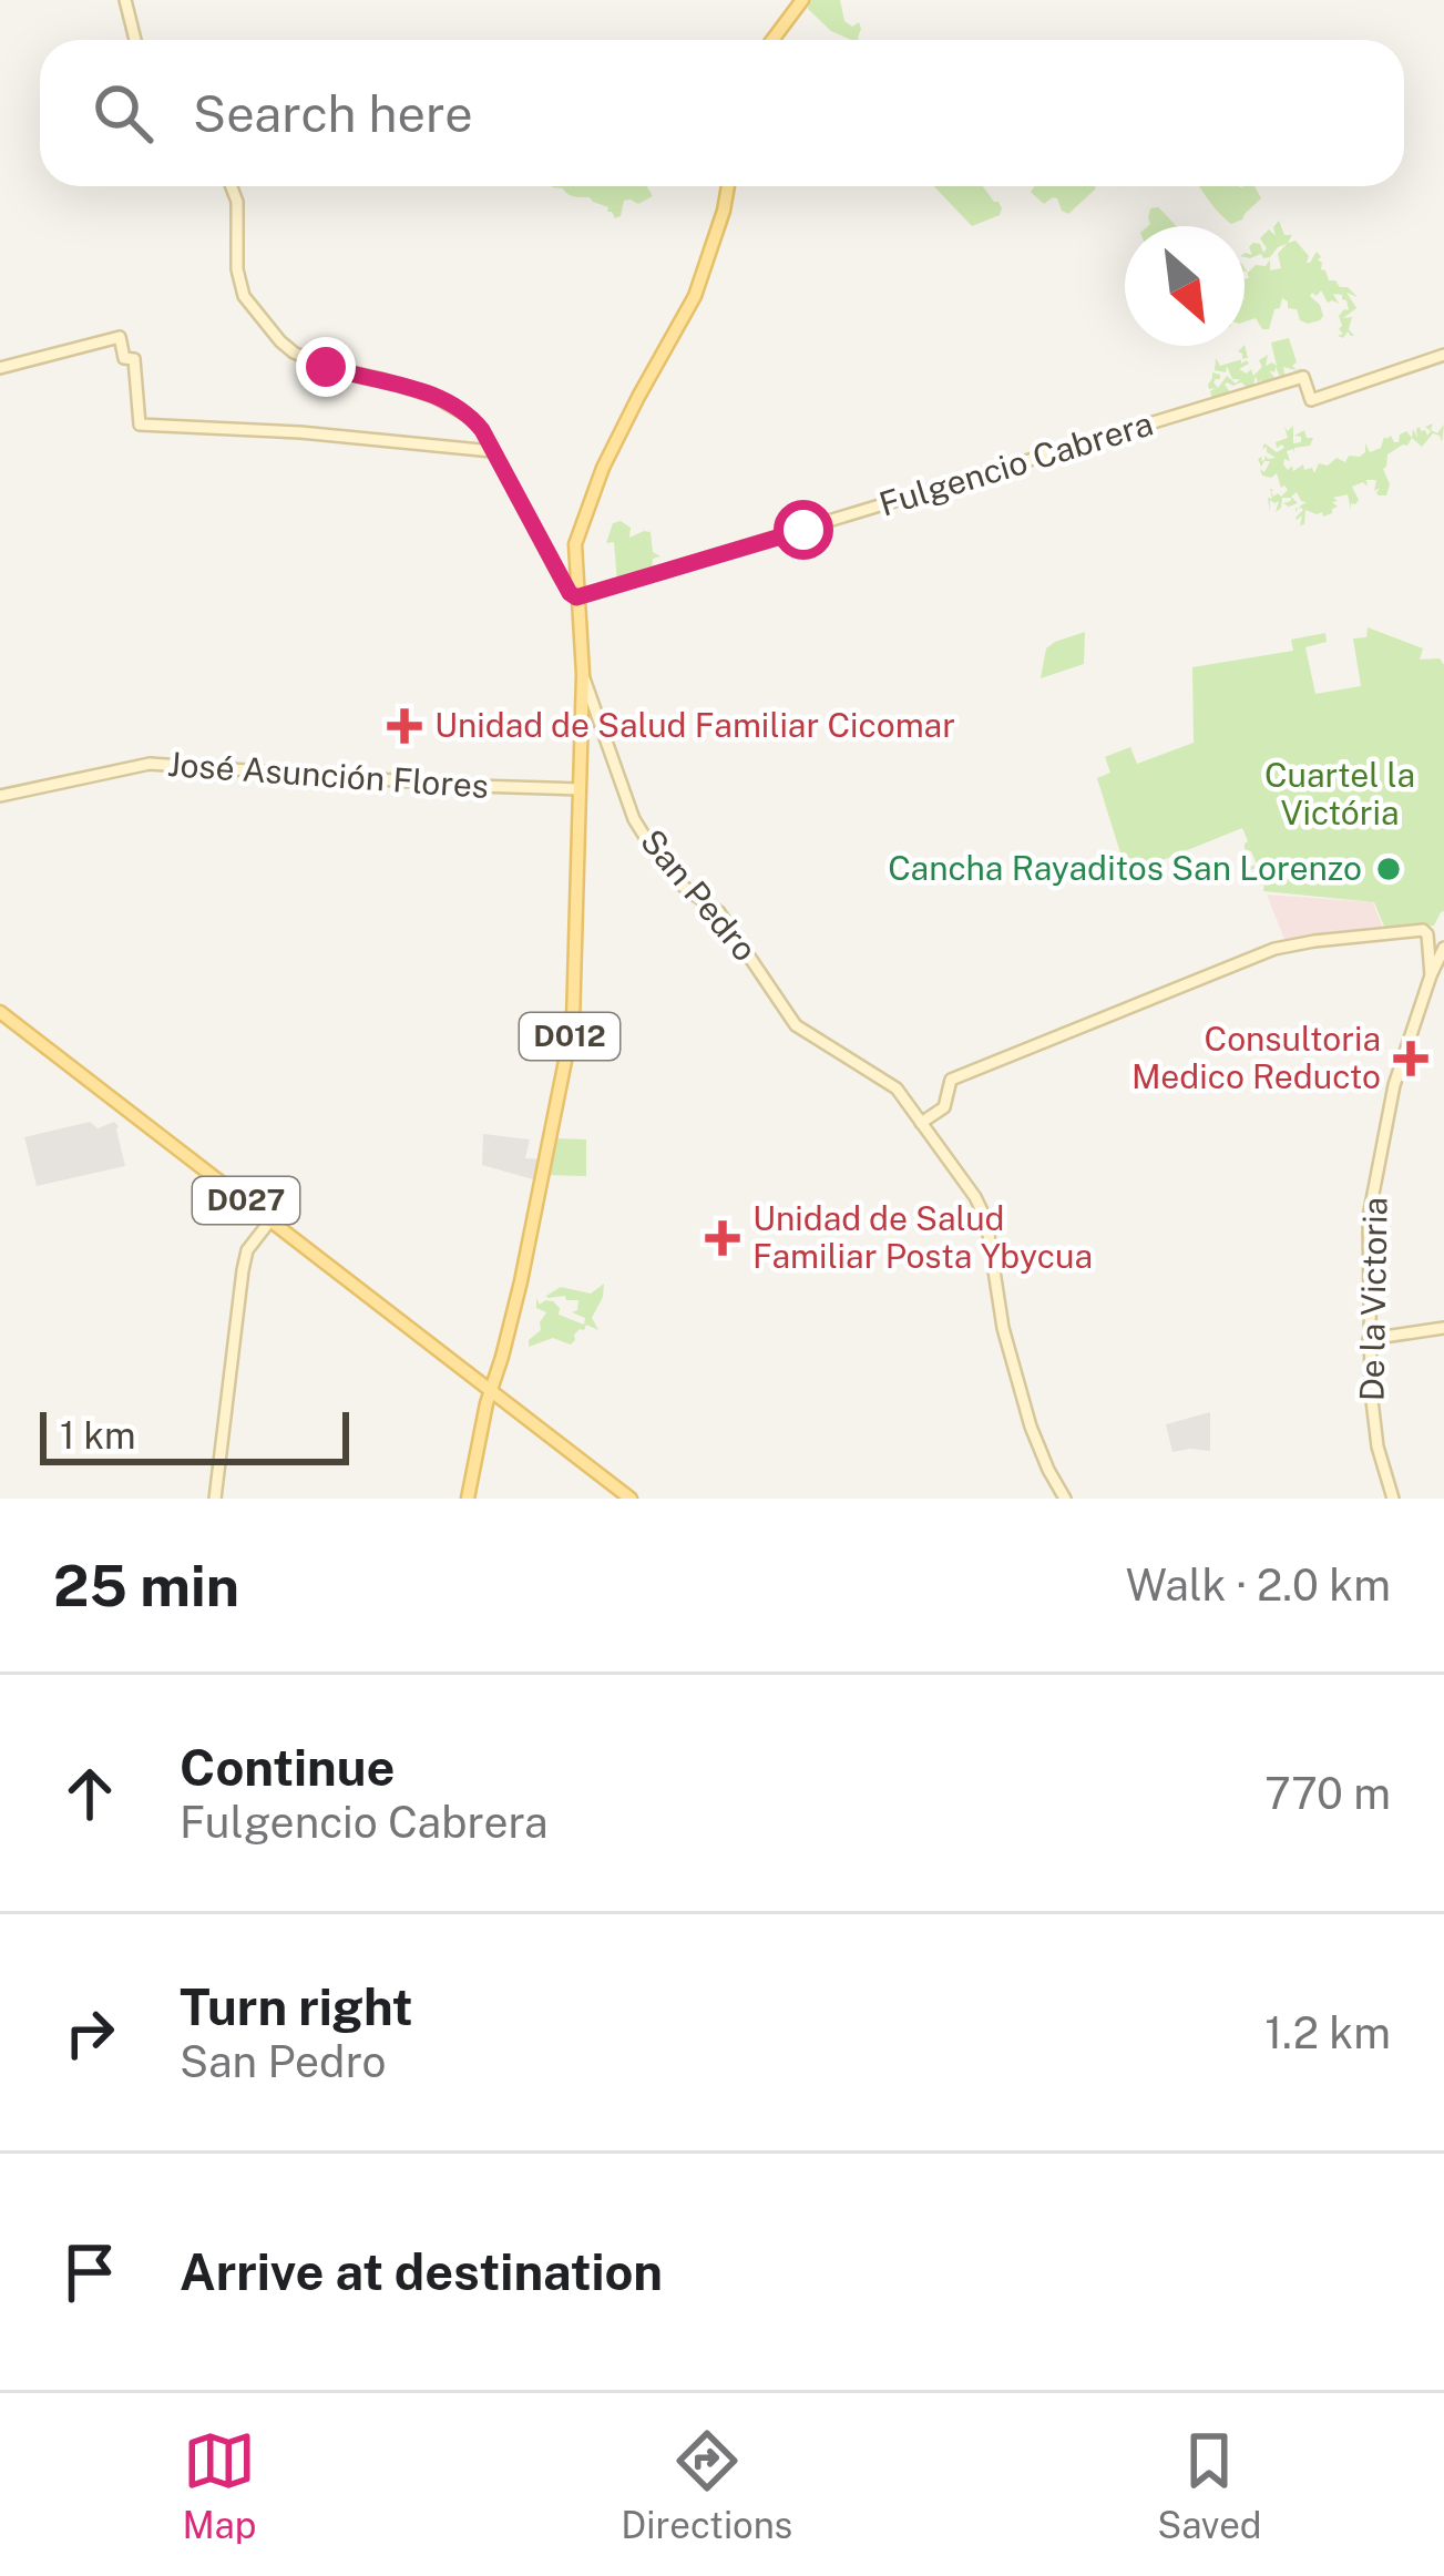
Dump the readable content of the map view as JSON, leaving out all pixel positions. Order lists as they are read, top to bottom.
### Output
{
  "streets": {
    "main road": ["D012", "D027"],
    "street": [
      "Fulgencio Cabrera",
      "José Asunción Flores",
      "San Pedro",
      "De la Victoria"
    ]
  },
  "crossings": [
    ["Fulgencio Cabrera", "D012"],
    ["José Asunción Flores", "D012"],
    ["San Pedro", "D012"],
    ["D012", "D027"]
  ],
  "parks": ["Cuartel la Victória"],
  "places": {
    "health": ["Unidad de Salud Familiar Cicomar", "Consultoria Medico Reducto", "Unidad de Salud Familiar Posta Ybycua"],
    "other": ["Cancha Rayaditos San Lorenzo"]
  },
  "scale_bar": "1 km",
  "north": "bottom right",
  "page": {
    "search": "Search here",
    "scale": "1 km",
    "heading": ["25 min", "Walk · 2.0 km"],
    "list": [
      ["Continue", "Fulgencio Cabrera", "770 m"],
      ["Turn right", "San Pedro", "1.2 km"],
      "Arrive at destination"
    ],
    "nav": ["Map", "Directions", "Saved"]
  }
}
